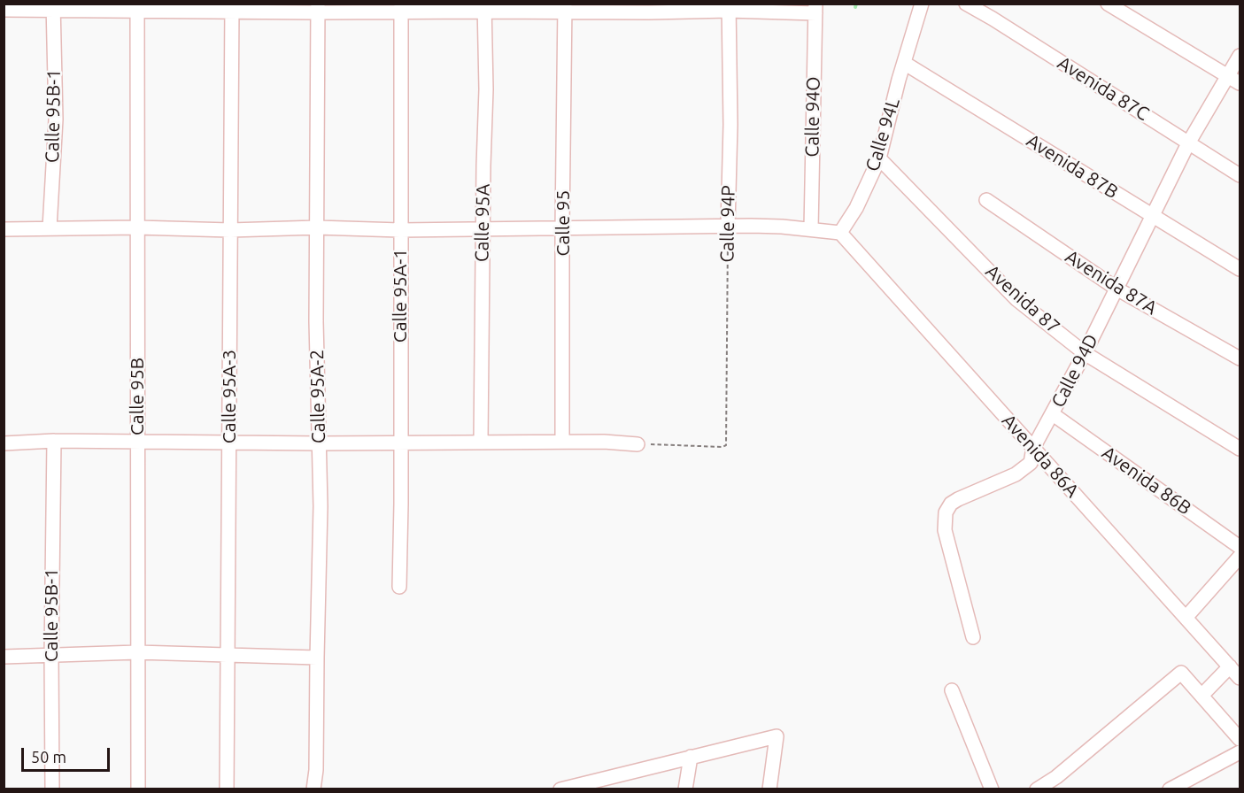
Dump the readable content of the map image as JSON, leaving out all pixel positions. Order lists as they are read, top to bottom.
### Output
{
  "streets": {
    "street": [
      "Avenida 87C",
      "Calle 95B-1",
      "Calle 94O",
      "Calle 94L",
      "Avenida 87B",
      "Calle 95A",
      "Calle 95",
      "Calle 94P",
      "Avenida 87A",
      "Calle 95A-1",
      "Avenida 87",
      "Calle 94D",
      "Calle 95B",
      "Calle 95A-3",
      "Calle 95A-2",
      "Avenida 86A",
      "Avenida 86B"
    ]
  },
  "crossings": [
    ["Avenida 87C", "Calle 94D"],
    ["Calle 94L", "Avenida 87B"],
    ["Calle 94L", "Avenida 87"],
    ["Calle 94L", "Avenida 86A"],
    ["Avenida 87B", "Calle 94D"],
    ["Avenida 87A", "Calle 94D"],
    ["Avenida 87", "Calle 94D"],
    ["Calle 94D", "Avenida 86A"],
    ["Calle 94D", "Avenida 86B"]
  ],
  "scale_bar": "50 m"
}
